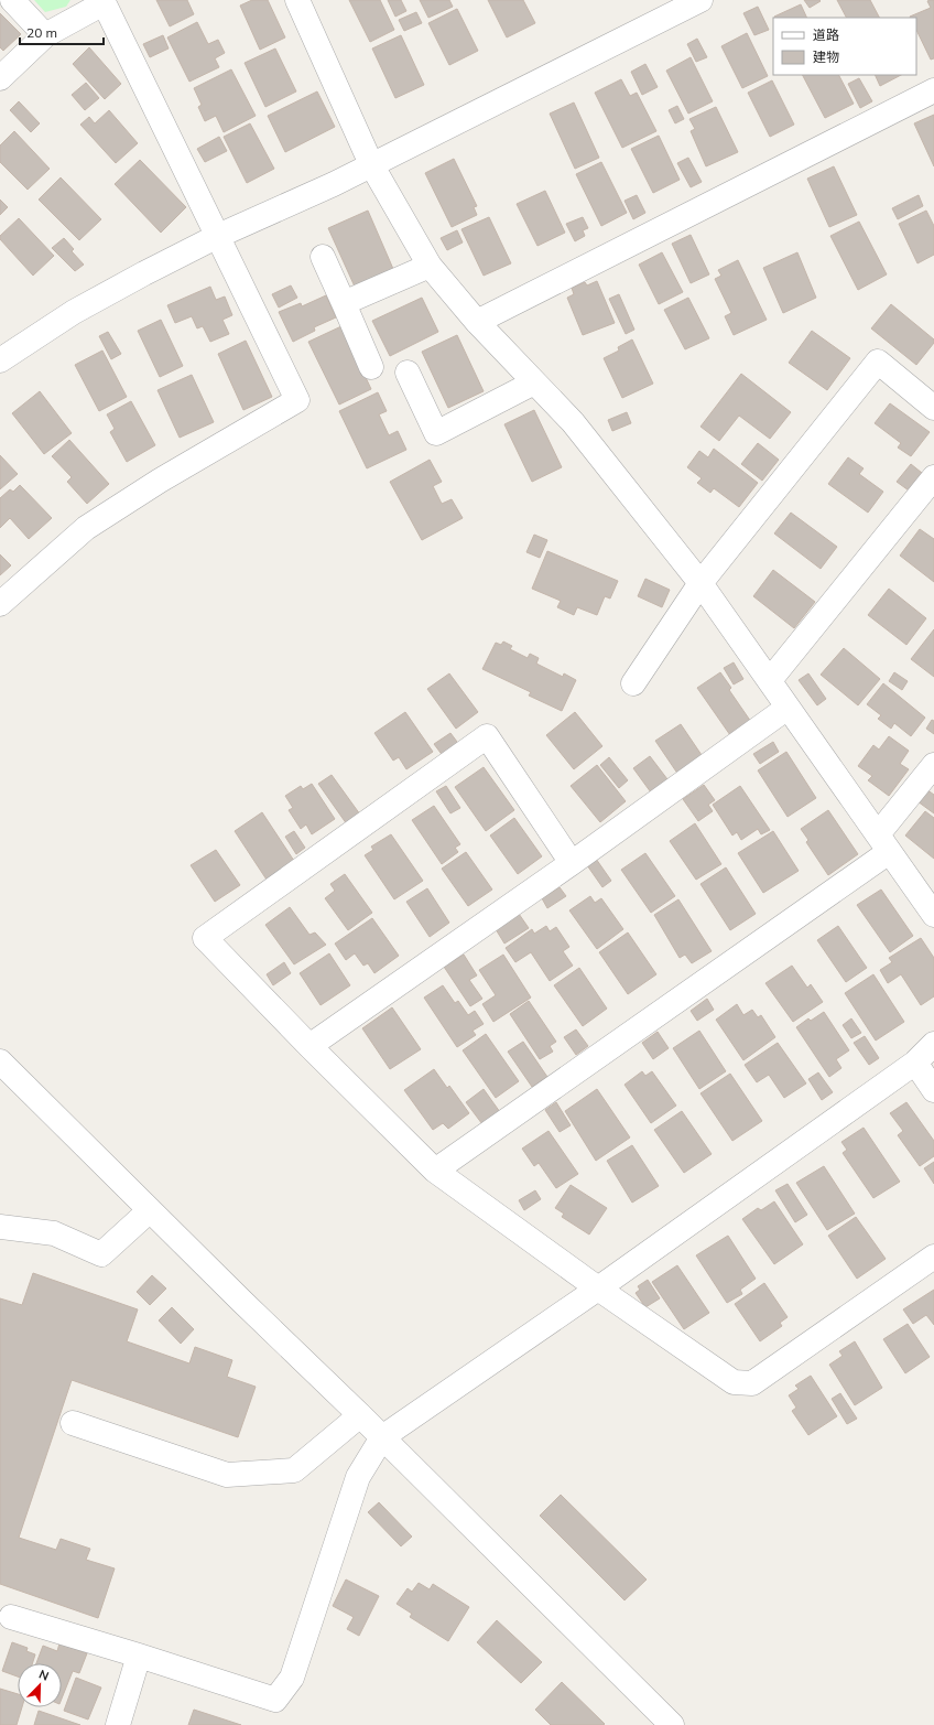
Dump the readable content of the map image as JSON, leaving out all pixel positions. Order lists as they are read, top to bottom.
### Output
{
  "legend": ["道路", "建物"],
  "scale_bar": "20 m",
  "north": "top right"
}
